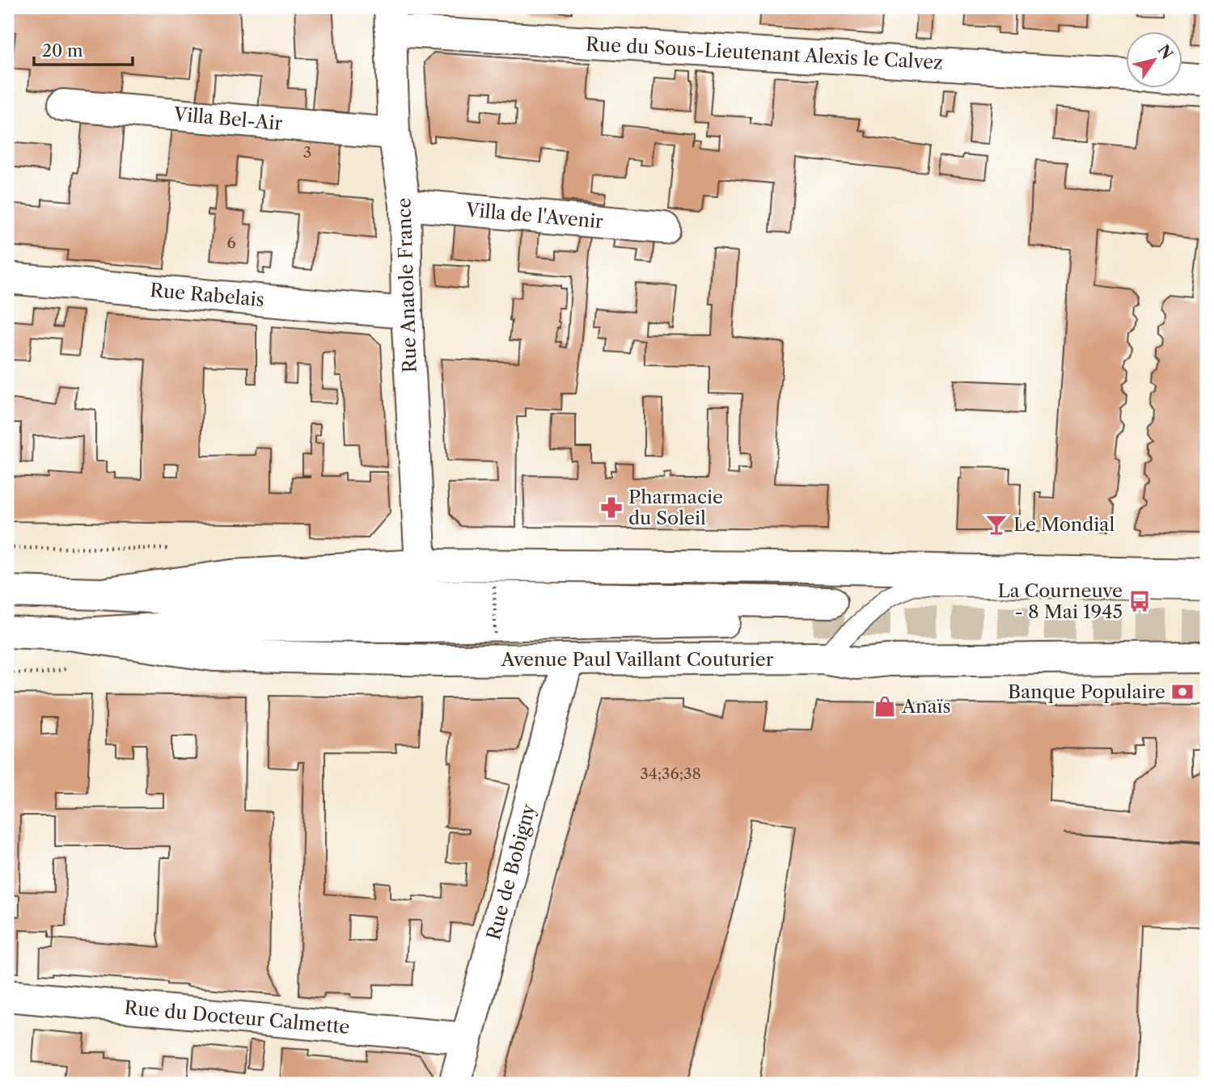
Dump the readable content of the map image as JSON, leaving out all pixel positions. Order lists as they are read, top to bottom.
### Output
{
  "streets": {
    "main road": [
      "Rue du Sous-Lieutenant Alexis le Calvez",
      "Villa Bel-Air",
      "Villa de l'Avenir",
      "Rue Anatole France",
      "Rue Rabelais",
      "Avenue Paul Vaillant Couturier",
      "Rue de Bobigny",
      "Rue du Docteur Calmette"
    ]
  },
  "crossings": [
    ["Rue du Sous-Lieutenant Alexis le Calvez", "Rue Anatole France"],
    ["Villa Bel-Air", "Rue Anatole France"],
    ["Villa de l'Avenir", "Rue Anatole France"],
    ["Rue Anatole France", "Rue Rabelais"],
    ["Rue Anatole France", "Avenue Paul Vaillant Couturier"],
    ["Avenue Paul Vaillant Couturier", "Rue de Bobigny"],
    ["Rue de Bobigny", "Rue du Docteur Calmette"]
  ],
  "places": {
    "pharmacy": ["Pharmacie du Soleil"],
    "bar": ["Le Mondial"],
    "bus stop": ["La Courneuve - 8 Mai 1945"],
    "bank": ["Banque Populaire"],
    "shop": ["Anaïs"]
  },
  "house_numbers": ["3", "6", "34;36;38"],
  "scale_bar": "20 m",
  "north": "top right"
}
